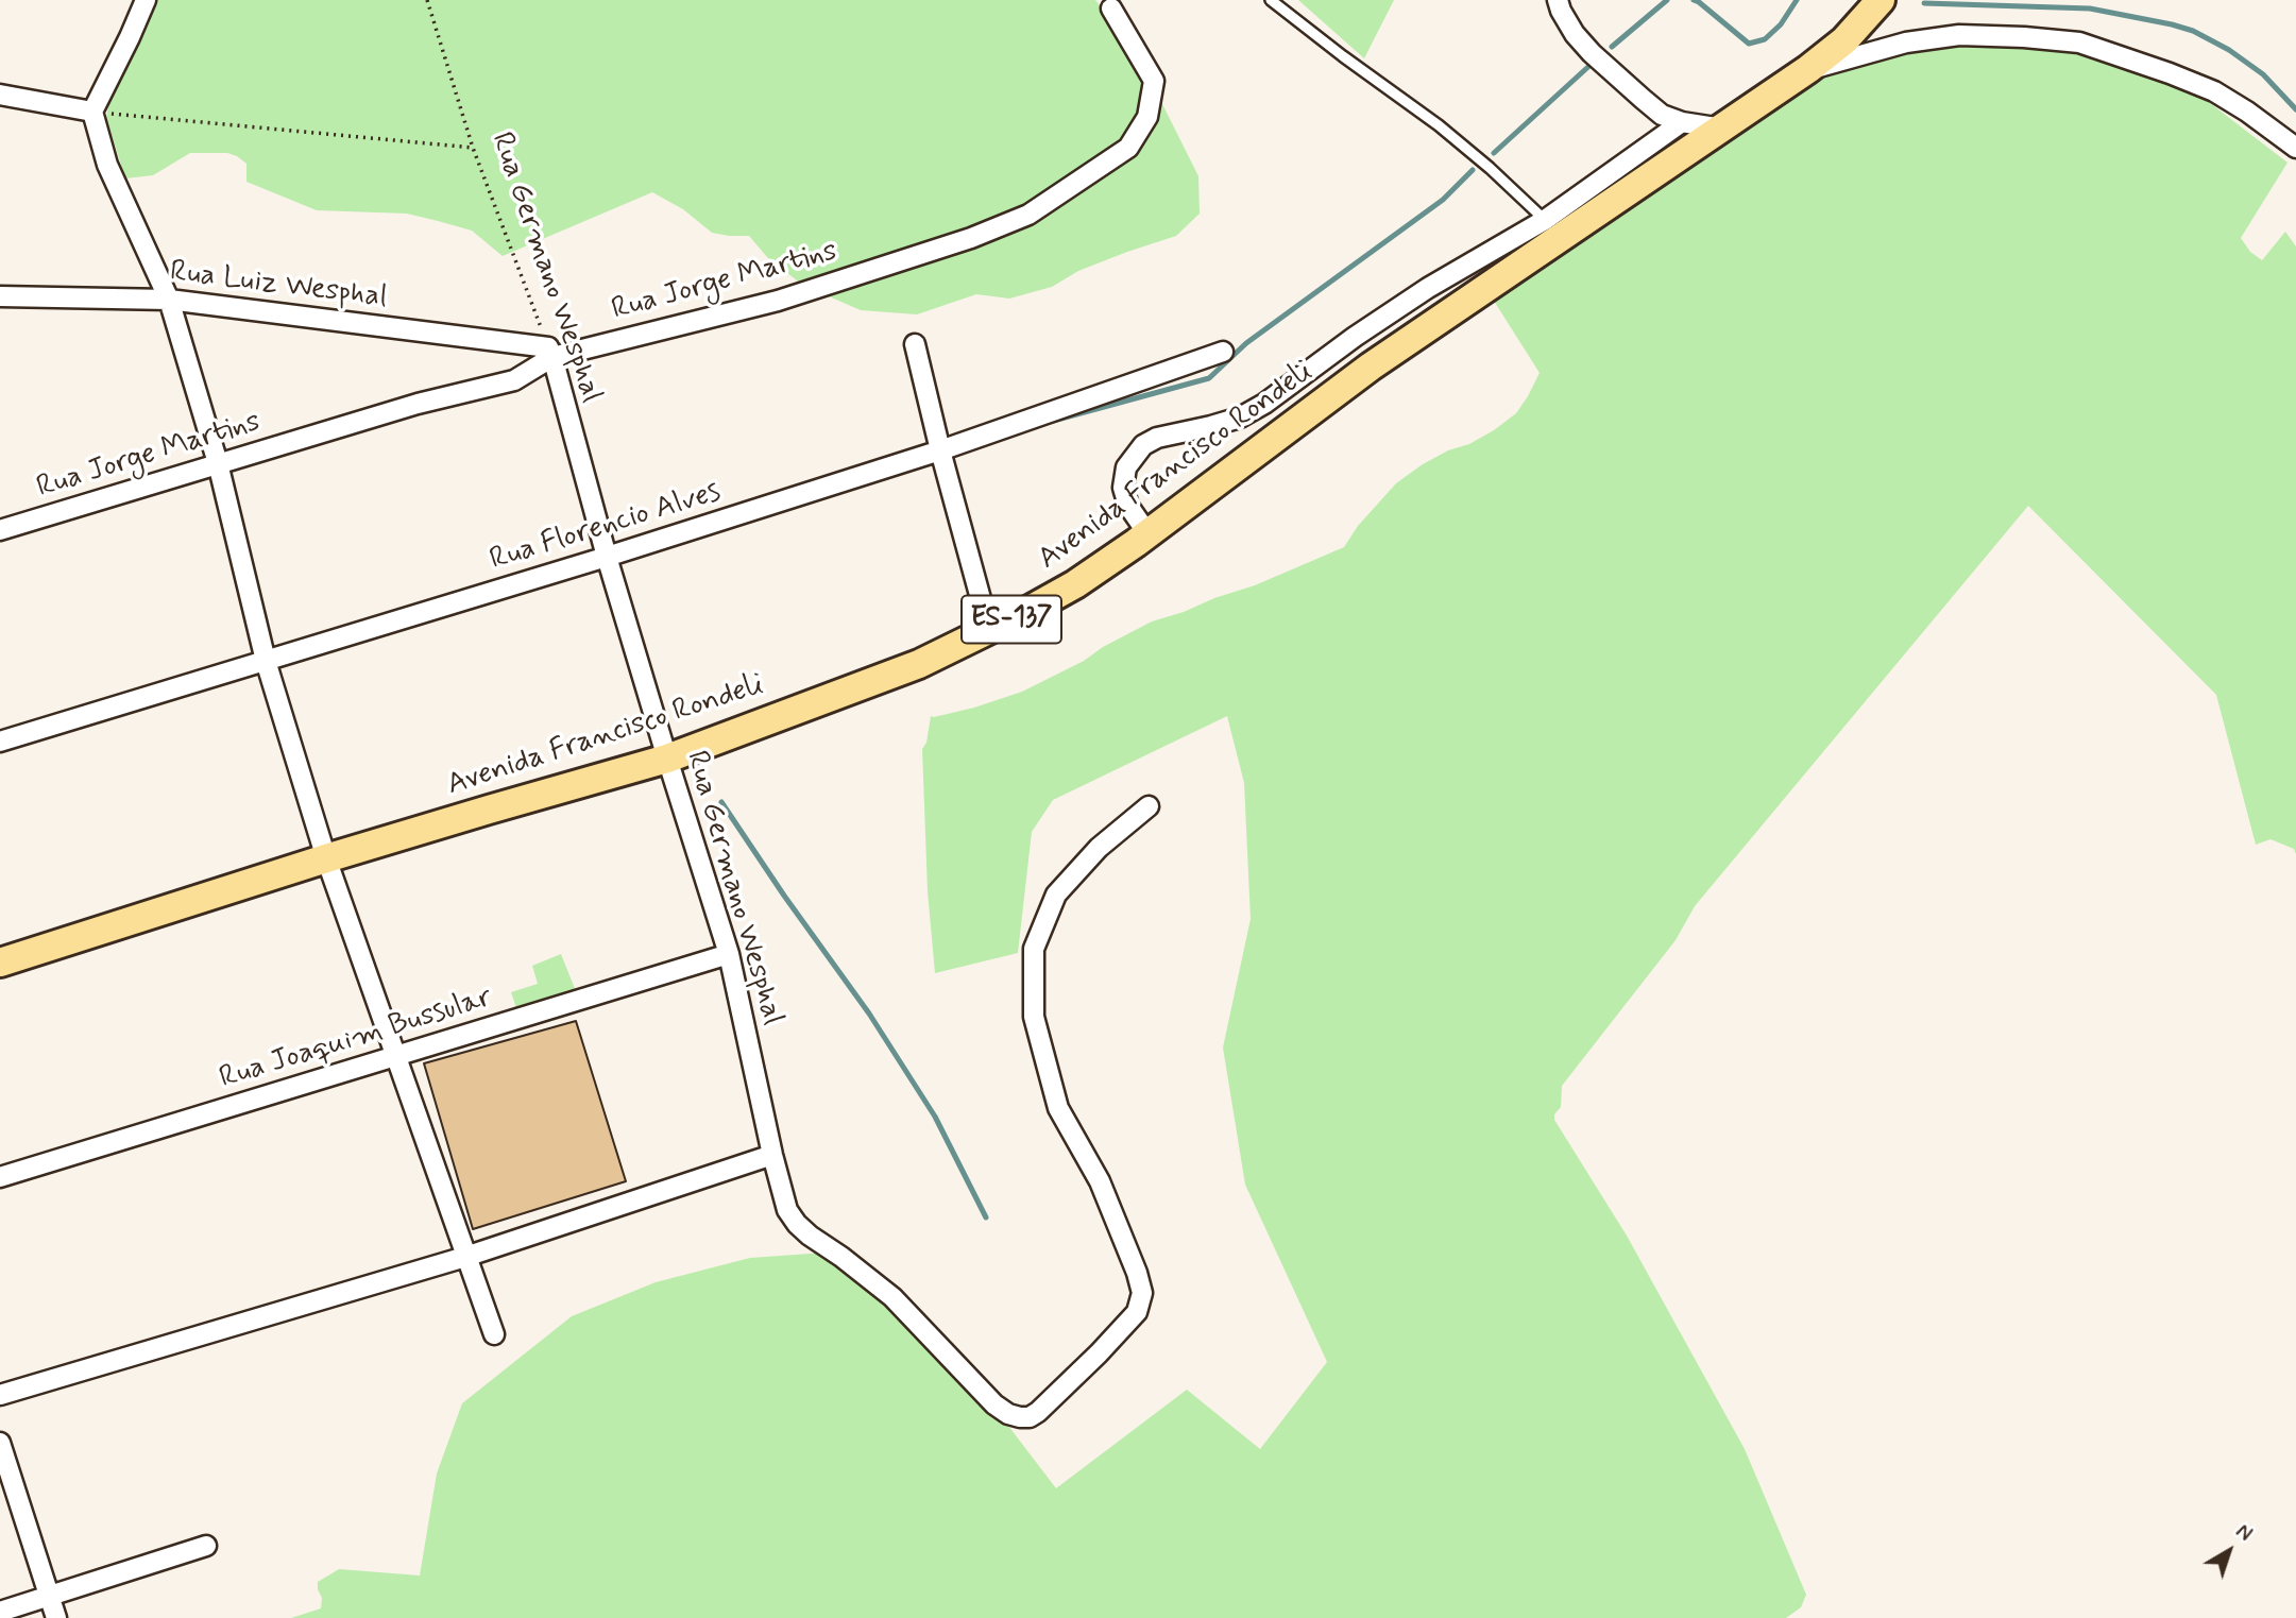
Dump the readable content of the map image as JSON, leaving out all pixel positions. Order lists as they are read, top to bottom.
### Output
{
  "streets": {
    "main road": ["Avenida Francisco Rondeli", "ES-137"],
    "street": [
      "Rua Germano Wesphal",
      "Rua Jorge Martins",
      "Rua Luiz Wesphal",
      "Rua Florencio Alves",
      "Rua Joaquim Bussular"
    ]
  },
  "crossings": [
    ["Rua Germano Wesphal", "Rua Jorge Martins"],
    ["Rua Germano Wesphal", "Rua Luiz Wesphal"],
    ["Rua Germano Wesphal", "Avenida Francisco Rondeli"],
    ["Rua Germano Wesphal", "Rua Florencio Alves"],
    ["Rua Germano Wesphal", "Rua Joaquim Bussular"],
    ["Rua Jorge Martins", "Rua Luiz Wesphal"]
  ],
  "north": "top right"
}
